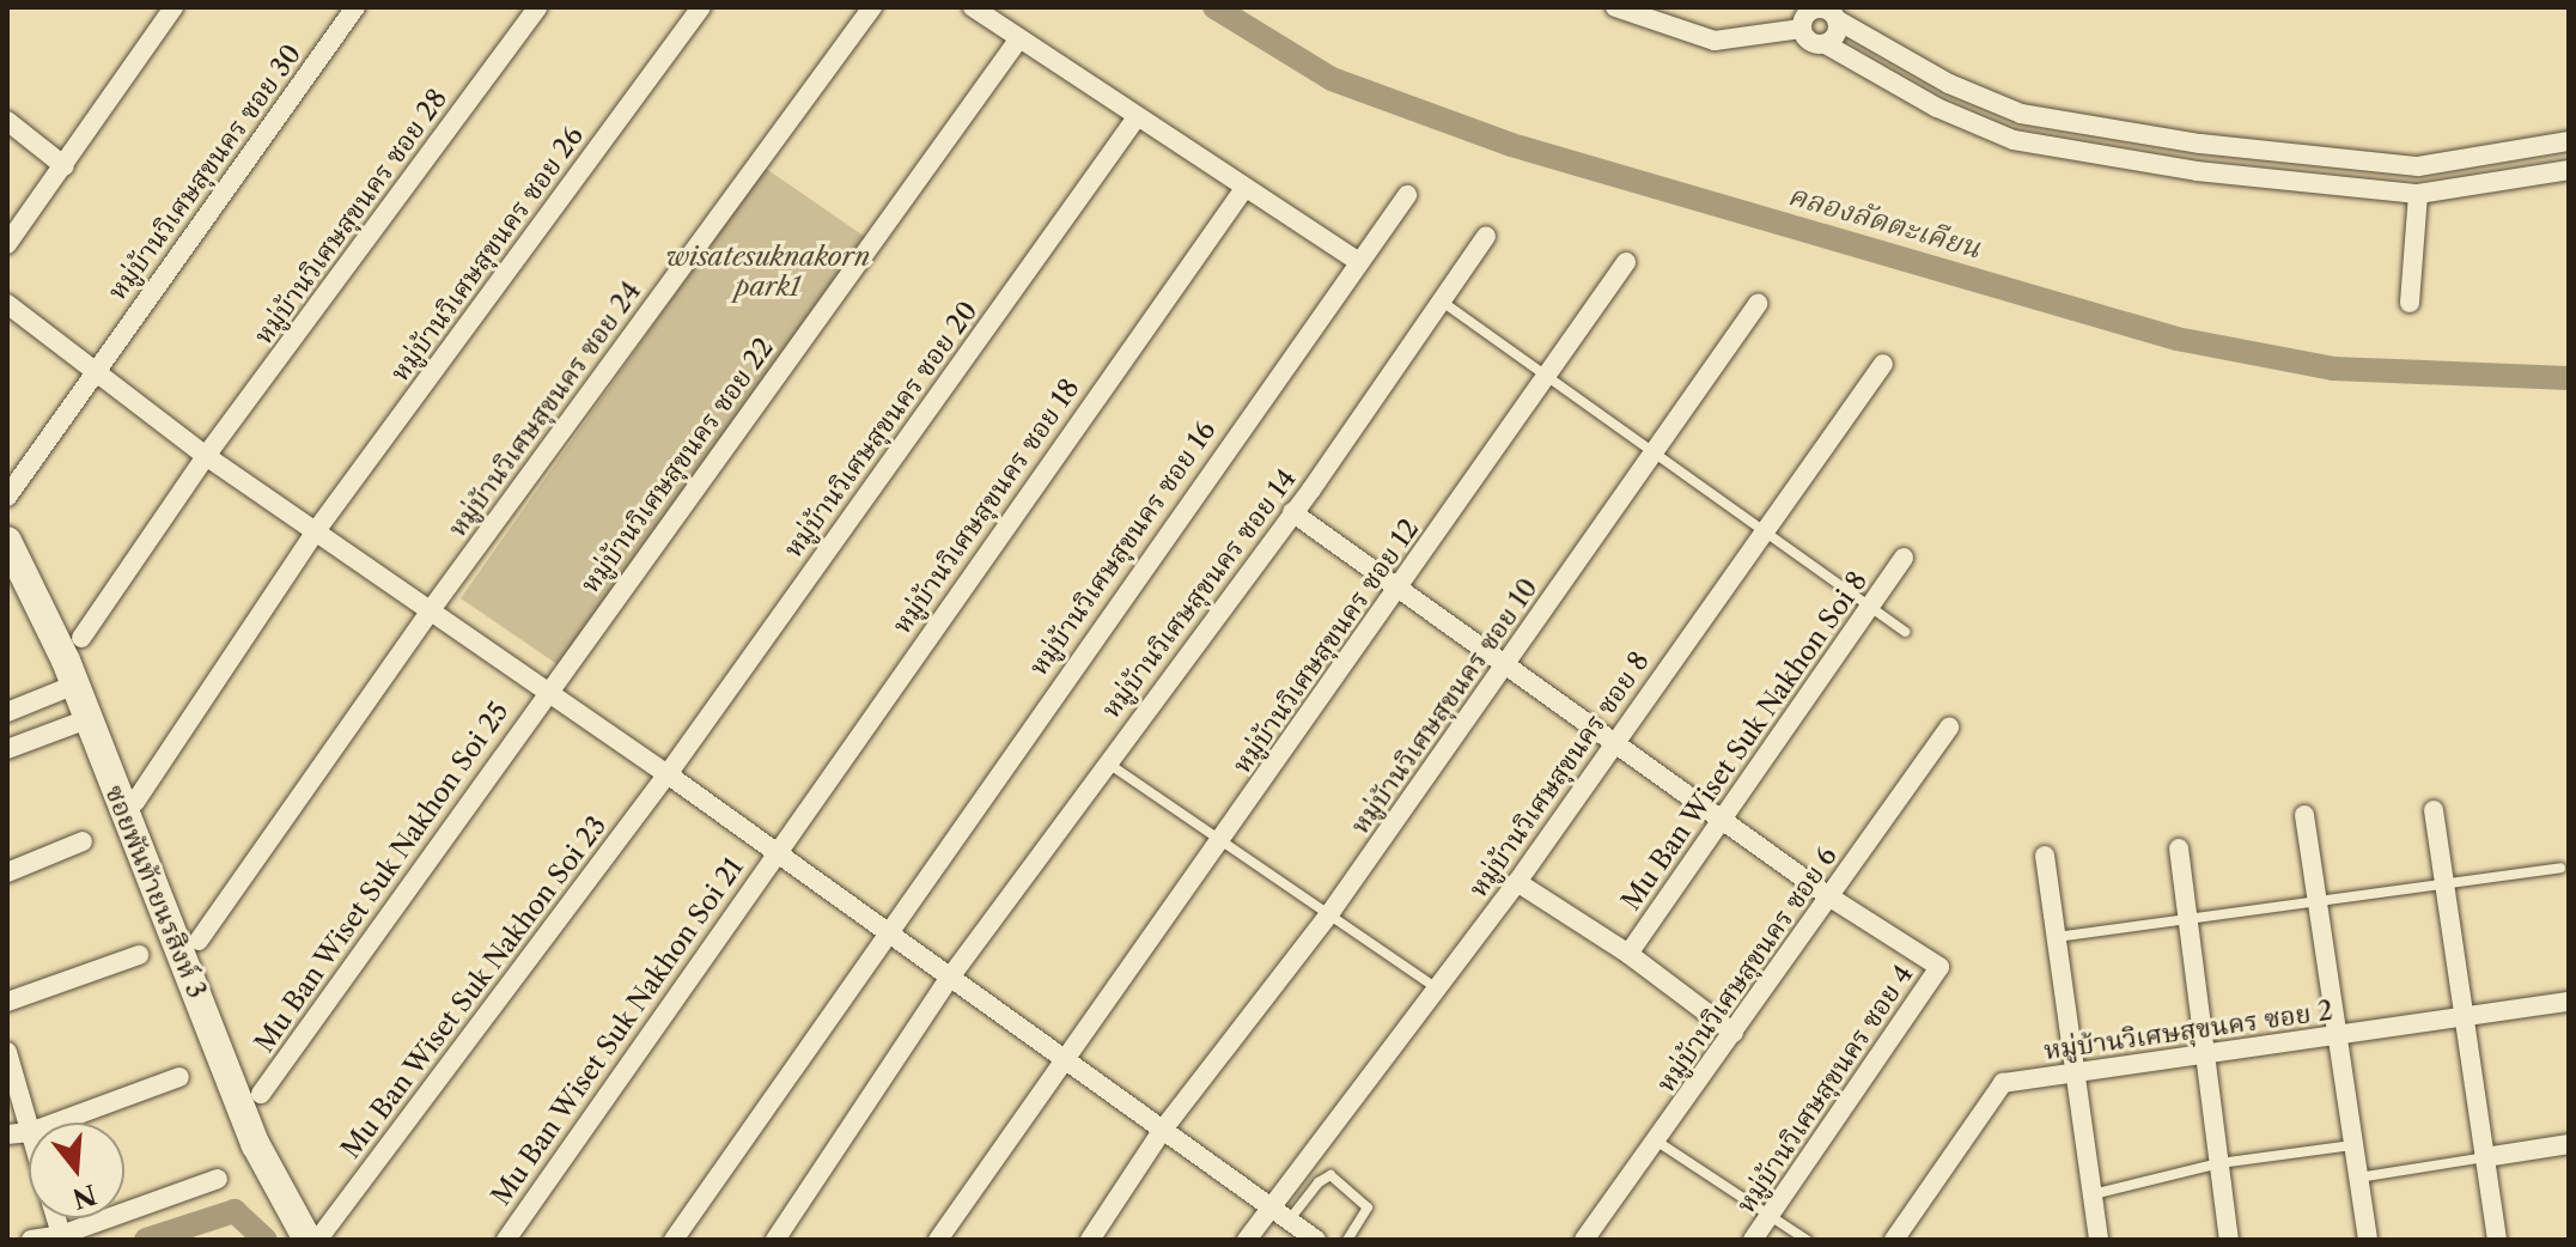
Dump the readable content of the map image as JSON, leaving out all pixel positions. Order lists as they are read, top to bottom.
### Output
{
  "streets": {
    "street": [
      "หมู่บ้านวิเศษสุขนคร ซอย 30",
      "หมู่บ้านวิเศษสุขนคร ซอย 28",
      "หมู่บ้านวิเศษสุขนคร ซอย 26",
      "หมู่บ้านวิเศษสุขนคร ซอย 24",
      "หมู่บ้านวิเศษสุขนคร ซอย 20",
      "หมู่บ้านวิเศษสุขนคร ซอย 22",
      "หมู่บ้านวิเศษสุขนคร ซอย 18",
      "หมู่บ้านวิเศษสุขนคร ซอย 16",
      "หมู่บ้านวิเศษสุขนคร ซอย 14",
      "หมู่บ้านวิเศษสุขนคร ซอย 12",
      "หมู่บ้านวิเศษสุขนคร ซอย 10",
      "Mu Ban Wiset Suk Nakhon Soi 8",
      "หมู่บ้านวิเศษสุขนคร ซอย 8",
      "Mu Ban Wiset Suk Nakhon Soi 25",
      "ซอยพันท้ายนรสิงห์ 3",
      "หมู่บ้านวิเศษสุขนคร ซอย 6",
      "Mu Ban Wiset Suk Nakhon Soi 23",
      "หมู่บ้านวิเศษสุขนคร ซอย 2",
      "Mu Ban Wiset Suk Nakhon Soi 21",
      "หมู่บ้านวิเศษสุขนคร ซอย 4"
    ]
  },
  "crossings": [
    ["หมู่บ้านวิเศษสุขนคร ซอย 20", "Mu Ban Wiset Suk Nakhon Soi 23"],
    ["หมู่บ้านวิเศษสุขนคร ซอย 22", "Mu Ban Wiset Suk Nakhon Soi 25"],
    ["หมู่บ้านวิเศษสุขนคร ซอย 18", "Mu Ban Wiset Suk Nakhon Soi 21"],
    ["ซอยพันท้ายนรสิงห์ 3", "Mu Ban Wiset Suk Nakhon Soi 23"],
    ["หมู่บ้านวิเศษสุขนคร ซอย 6", "หมู่บ้านวิเศษสุขนคร ซอย 4"]
  ],
  "water": ["คลองลัดตะเคียน"],
  "parks": ["wisatesuknakorn park1"],
  "north": "bottom"
}
